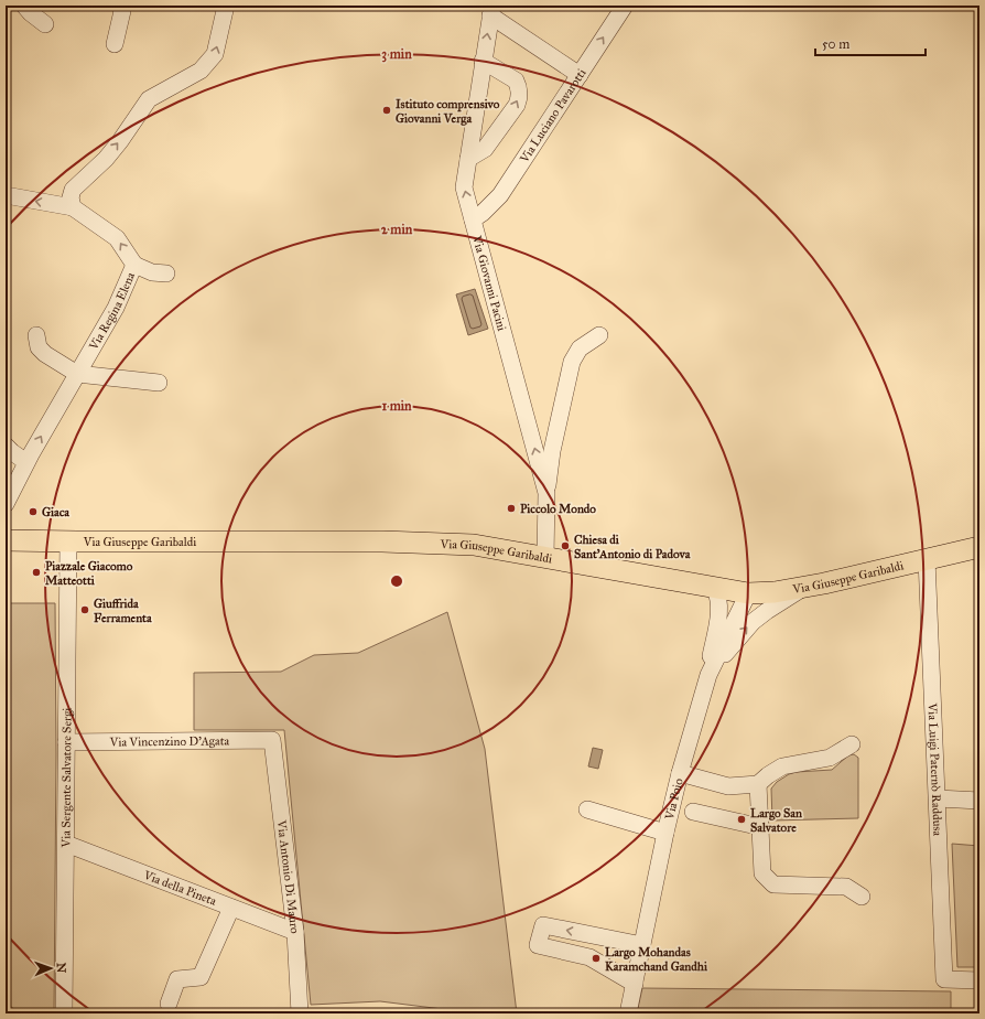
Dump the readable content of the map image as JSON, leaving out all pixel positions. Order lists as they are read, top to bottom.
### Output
{
  "streets": {
    "main road": ["Via Giuseppe Garibaldi"],
    "street": [
      "Via Luciano Pavarotti",
      "Via Giovanni Pacini",
      "Via Regina Elena",
      "Via Vincenzino D'Agata",
      "Via Luigi Paternò Raddusa",
      "Via Sergente Salvatore Sergi",
      "Via Poio",
      "Via Antonio Di Mauro",
      "Via della Pineta"
    ]
  },
  "crossings": [
    ["Via Luciano Pavarotti", "Via Giovanni Pacini"],
    ["Via Giovanni Pacini", "Via Giuseppe Garibaldi"],
    ["Via Giuseppe Garibaldi", "Via Luigi Paternò Raddusa"],
    ["Via Giuseppe Garibaldi", "Via Sergente Salvatore Sergi"],
    ["Via Giuseppe Garibaldi", "Via Poio"],
    ["Via Vincenzino D'Agata", "Via Sergente Salvatore Sergi"],
    ["Via Vincenzino D'Agata", "Via Antonio Di Mauro"],
    ["Via Sergente Salvatore Sergi", "Via della Pineta"],
    ["Via Antonio Di Mauro", "Via della Pineta"]
  ],
  "one_way": ["Via Giovanni Pacini"],
  "places": [
    "Istituto comprensivo Giovanni Verga",
    "Piccolo Mondo",
    "Giaca",
    "Chiesa di Sant'Antonio di Padova",
    "Piazzale Giacomo Matteotti",
    "Giuffrida Ferramenta",
    "Largo San Salvatore",
    "Largo Mohandas Karamchand Gandhi"
  ],
  "scale_bar": "50 m",
  "north": "right",
  "rings": ["3 min", "2 min", "1 min"]
}
